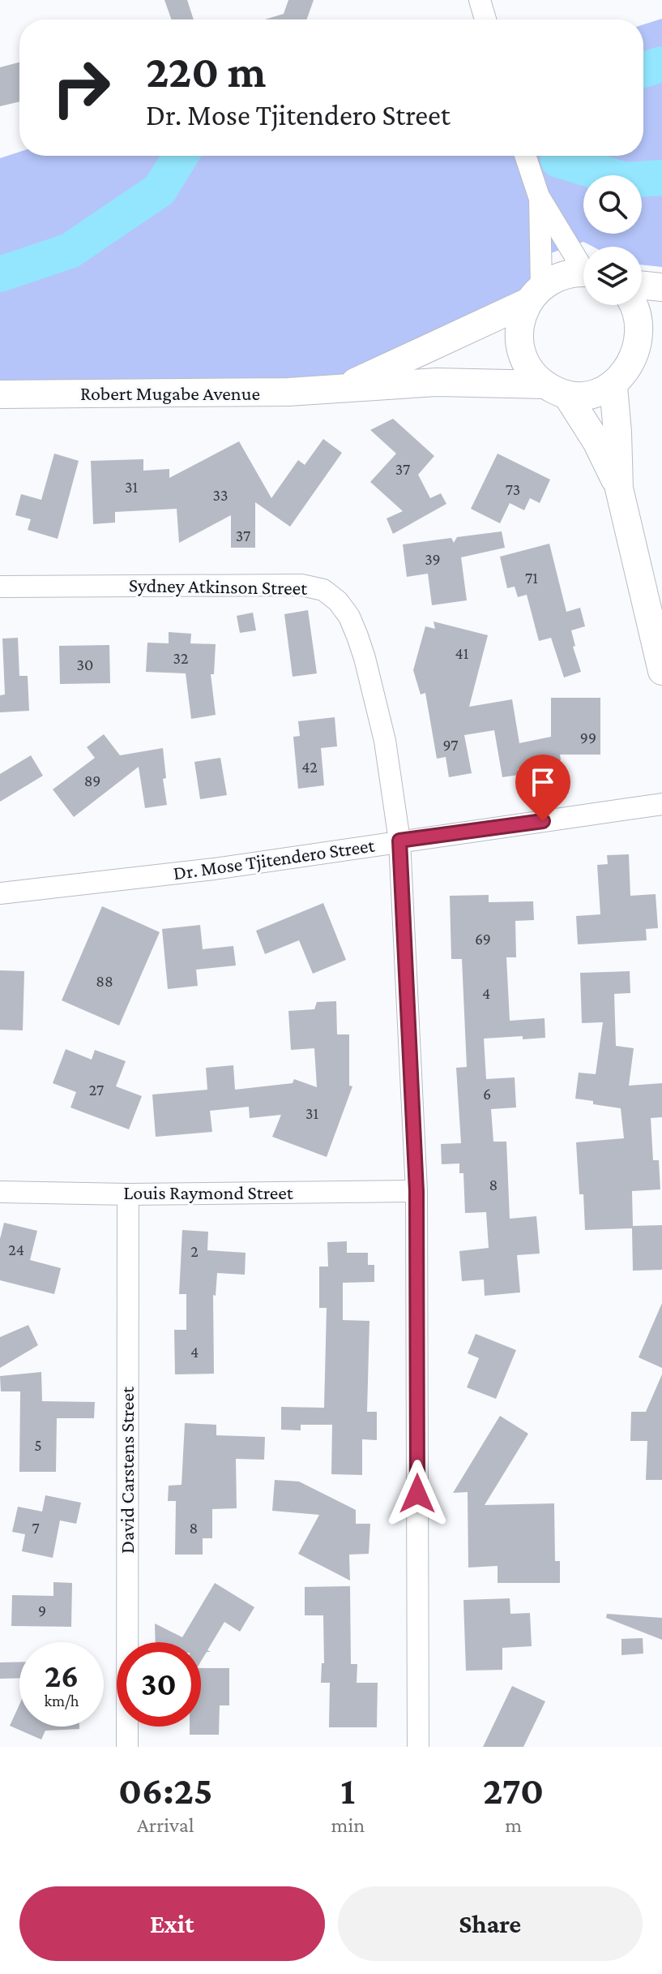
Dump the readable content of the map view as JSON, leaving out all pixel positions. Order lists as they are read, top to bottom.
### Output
{
  "streets": {
    "main road": ["Robert Mugabe Avenue"],
    "street": [
      "Sydney Atkinson Street",
      "Dr. Mose Tjitendero Street",
      "Louis Raymond Street",
      "David Carstens Street"
    ]
  },
  "crossings": [
    ["Sydney Atkinson Street", "Dr. Mose Tjitendero Street"],
    ["Sydney Atkinson Street", "Louis Raymond Street"],
    ["Louis Raymond Street", "David Carstens Street"]
  ],
  "house_numbers": [
    "37",
    "31",
    "73",
    "33",
    "37",
    "39",
    "71",
    "41",
    "32",
    "30",
    "99",
    "97",
    "42",
    "89",
    "69",
    "88",
    "4",
    "27",
    "6",
    "31",
    "8",
    "24",
    "2",
    "4",
    "5",
    "7",
    "8",
    "9"
  ],
  "page": {
    "turn": ["220 m", "Dr. Mose Tjitendero Street"],
    "speed": "26 km/h",
    "limit": "30",
    "eta": [
      "06:25",
      "Arrival",
      "1",
      "min",
      "270",
      "m"
    ],
    "buttons": ["Exit", "Share"]
  }
}
